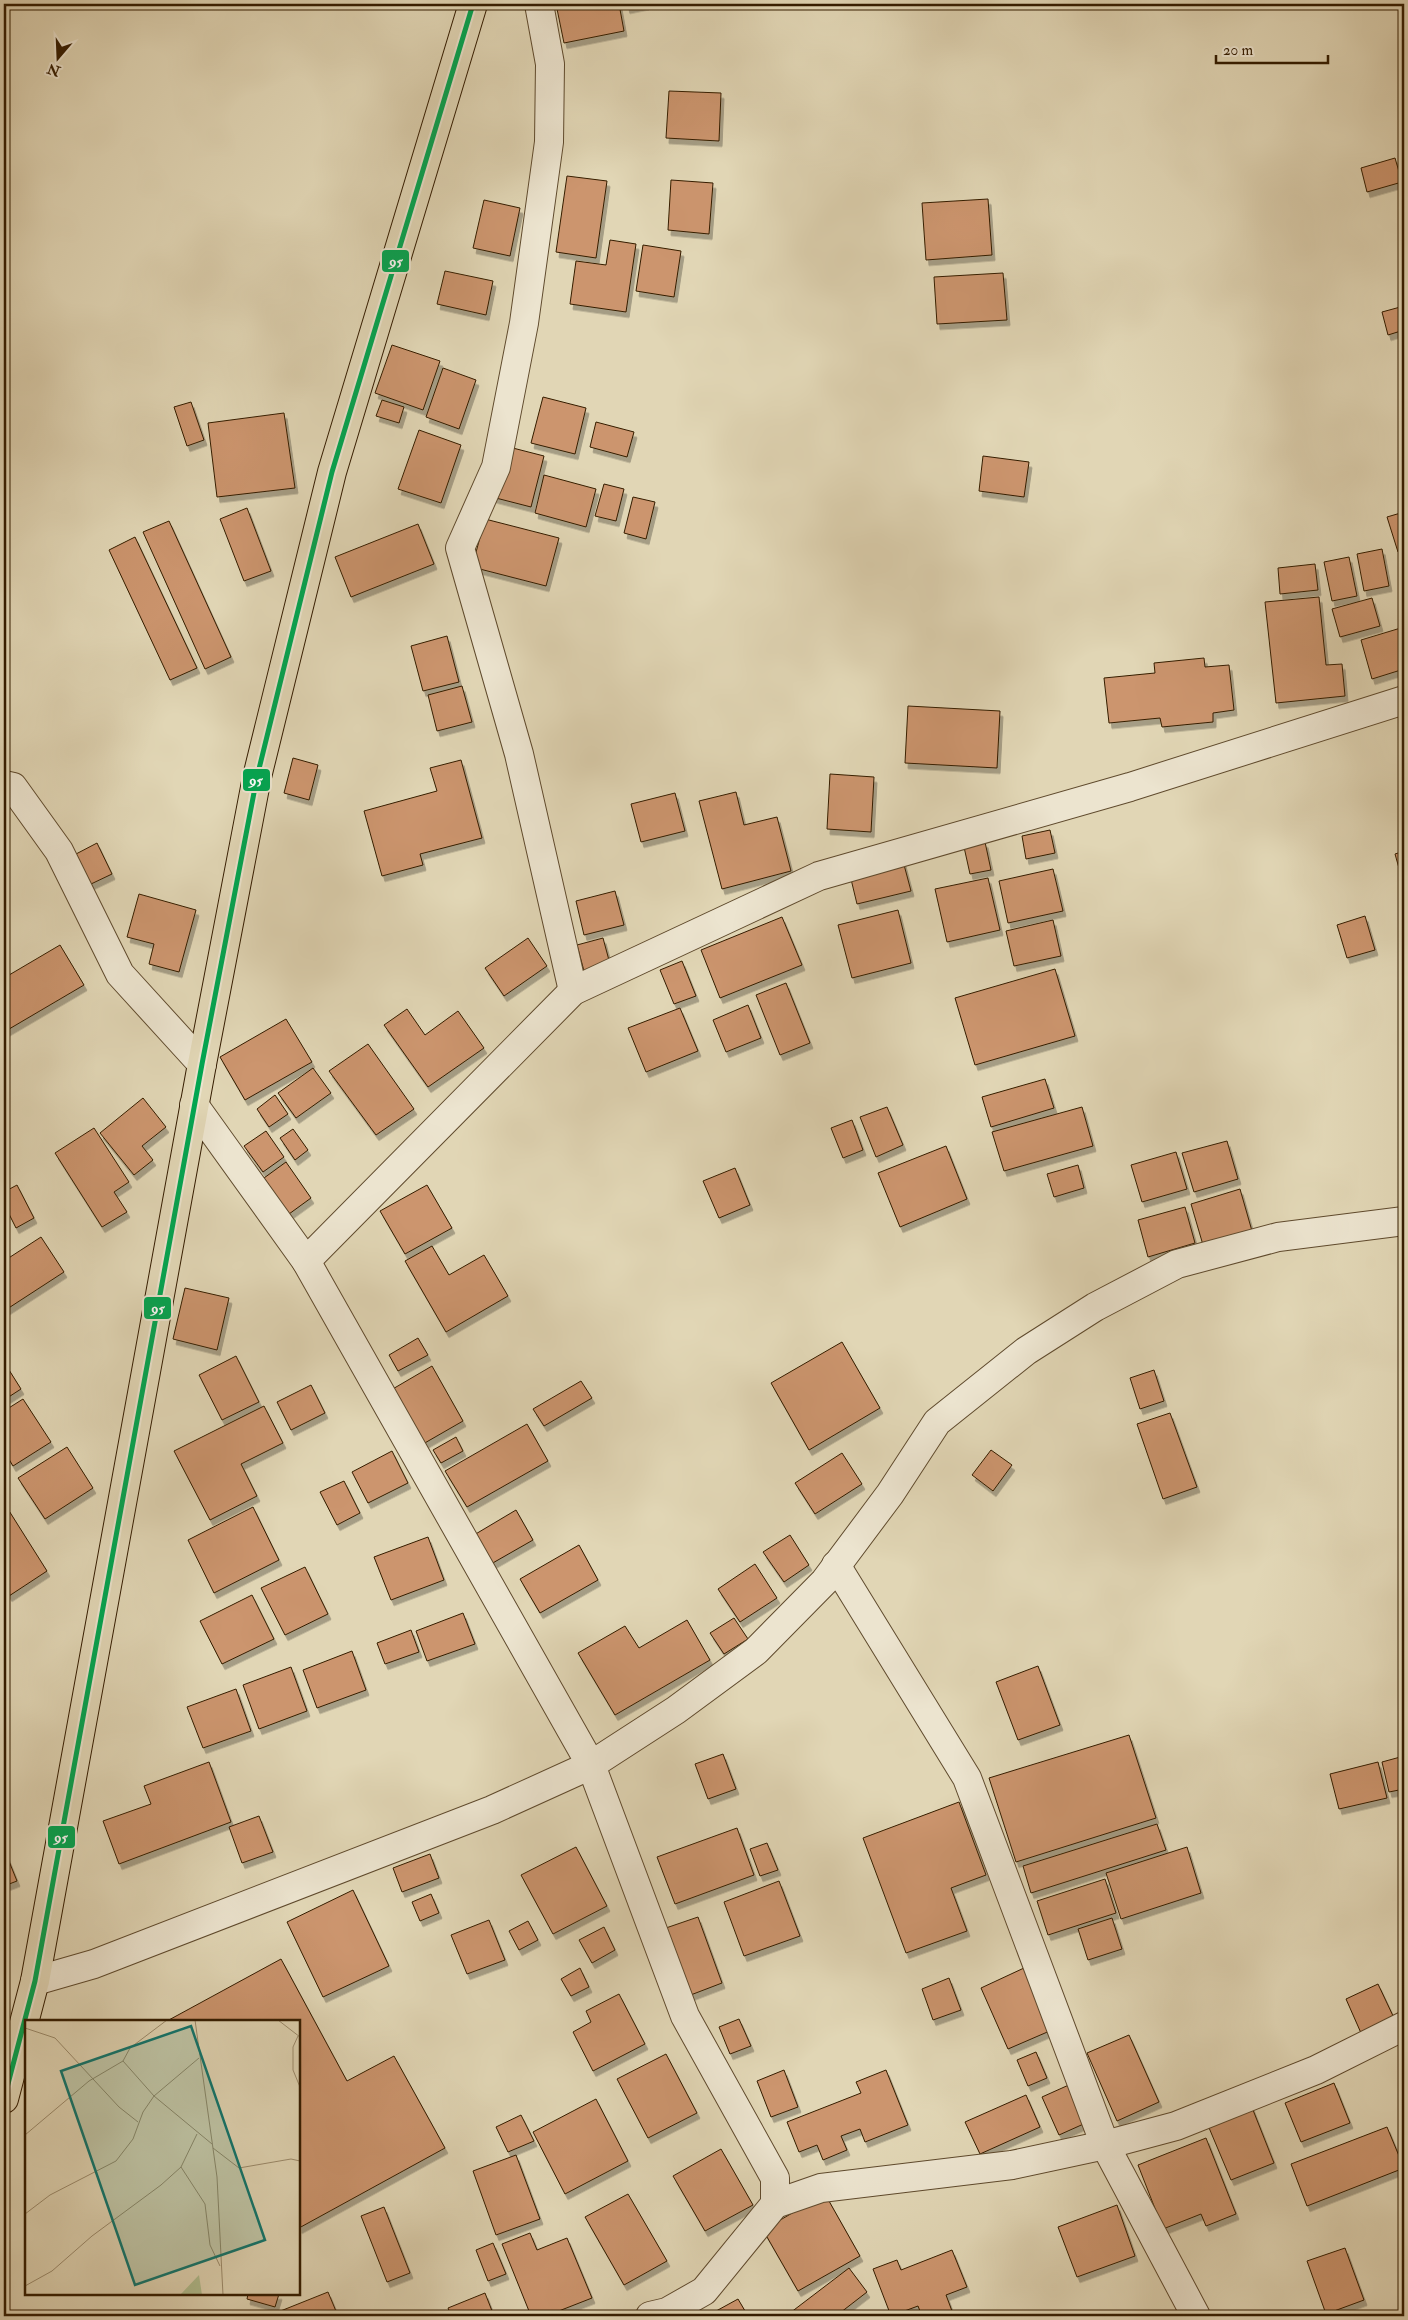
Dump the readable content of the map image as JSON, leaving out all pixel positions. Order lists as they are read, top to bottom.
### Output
{
  "lines": ["transit line 95"],
  "scale_bar": "20 m",
  "north": "bottom"
}
